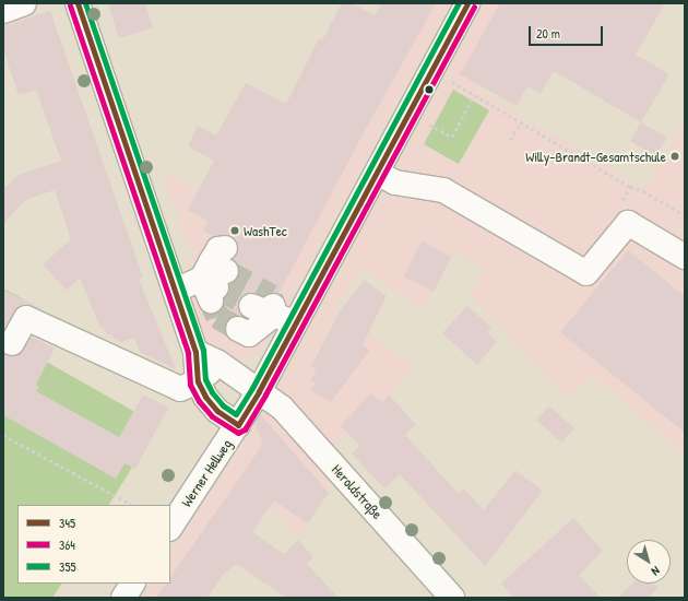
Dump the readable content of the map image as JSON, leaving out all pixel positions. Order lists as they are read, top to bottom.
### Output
{
  "streets": {
    "street": ["Werner Hellweg", "Heroldstraße"]
  },
  "crossings": [
    ["Werner Hellweg", "Heroldstraße"]
  ],
  "places": ["Willy-Brandt-Gesamtschule", "WashTec"],
  "lines": ["transit line 345", "transit line 355", "transit line 364"],
  "legend": ["345", "364", "355"],
  "scale_bar": "20 m",
  "north": "bottom right"
}
